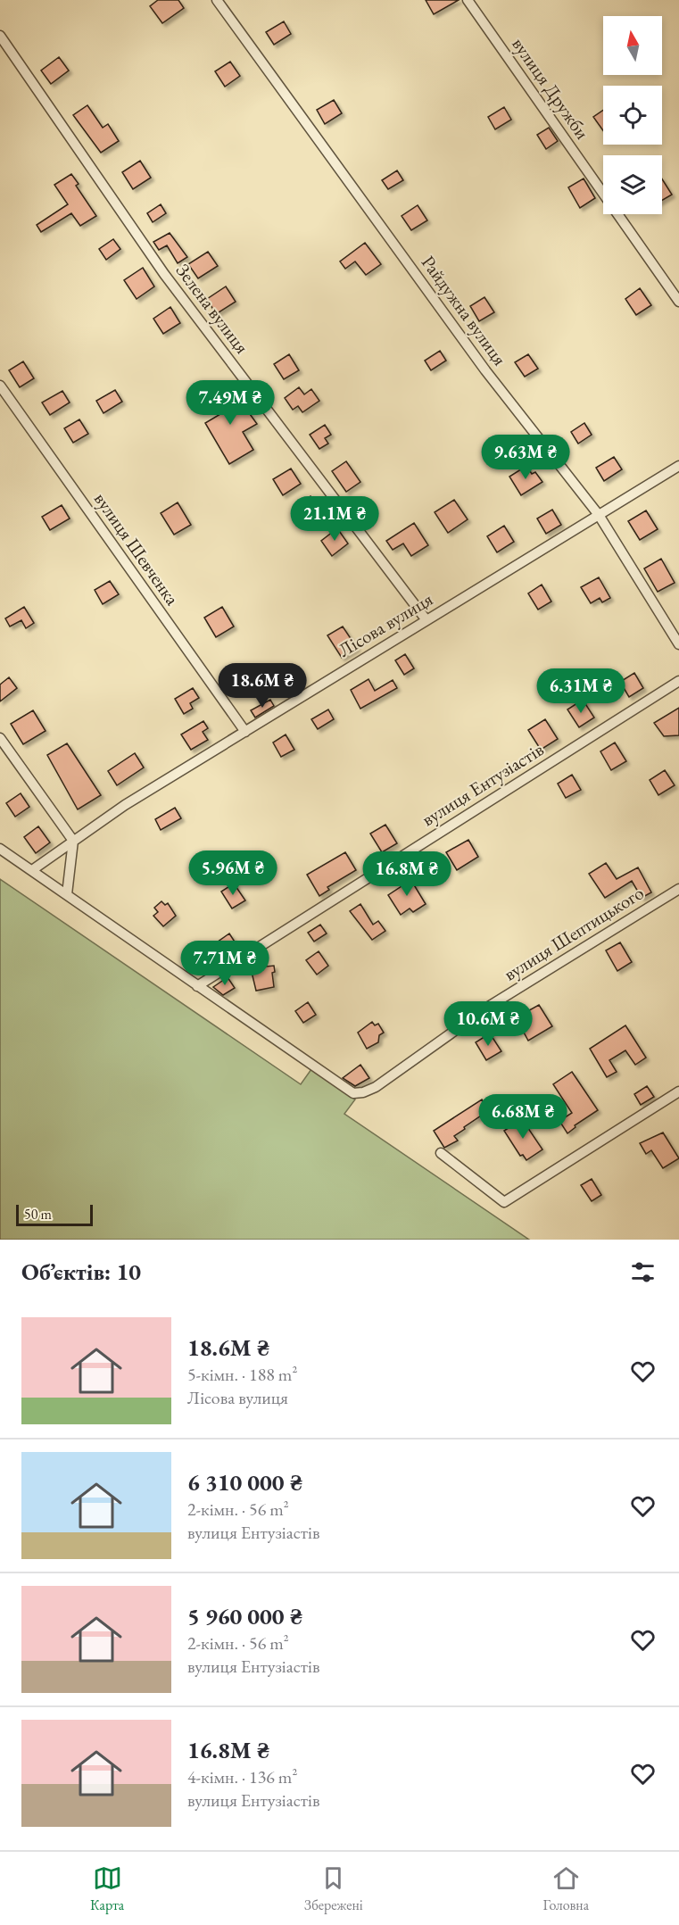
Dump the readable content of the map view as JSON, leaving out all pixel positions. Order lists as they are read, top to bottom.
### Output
{
  "streets": {
    "street": [
      "вулиця Дружби",
      "Зелена вулиця",
      "Райдужна вулиця",
      "вулиця Шевченка",
      "Лісова вулиця",
      "вулиця Ентузіастів",
      "вулиця Шептицького"
    ]
  },
  "crossings": [
    ["Зелена вулиця", "Лісова вулиця"],
    ["Райдужна вулиця", "Лісова вулиця"],
    ["вулиця Шевченка", "Лісова вулиця"],
    ["вулиця Ентузіастів", "вулиця Шептицького"]
  ],
  "scale_bar": "50 m",
  "north": "top",
  "page": {
    "price": [
      "7.49M ₴",
      "9.63M ₴",
      "21.1M ₴",
      "18.6M ₴",
      "6.31M ₴",
      "5.96M ₴",
      "16.8M ₴",
      "7.71M ₴",
      "10.6M ₴",
      "6.68M ₴"
    ],
    "scale": "50 m",
    "heading": "Об’єктів: 10",
    "list": [
      {
        "name": "18.6M ₴",
        "note": "5-кімн. · 188 m² · Лісова вулиця"
      },
      {
        "name": "6 310 000 ₴",
        "note": "2-кімн. · 56 m² · вулиця Ентузіастів"
      },
      {
        "name": "5 960 000 ₴",
        "note": "2-кімн. · 56 m² · вулиця Ентузіастів"
      },
      {
        "name": "16.8M ₴",
        "note": "4-кімн. · 136 m² · вулиця Ентузіастів"
      }
    ],
    "tabs": ["Карта", "Збережені", "Головна"]
  }
}
